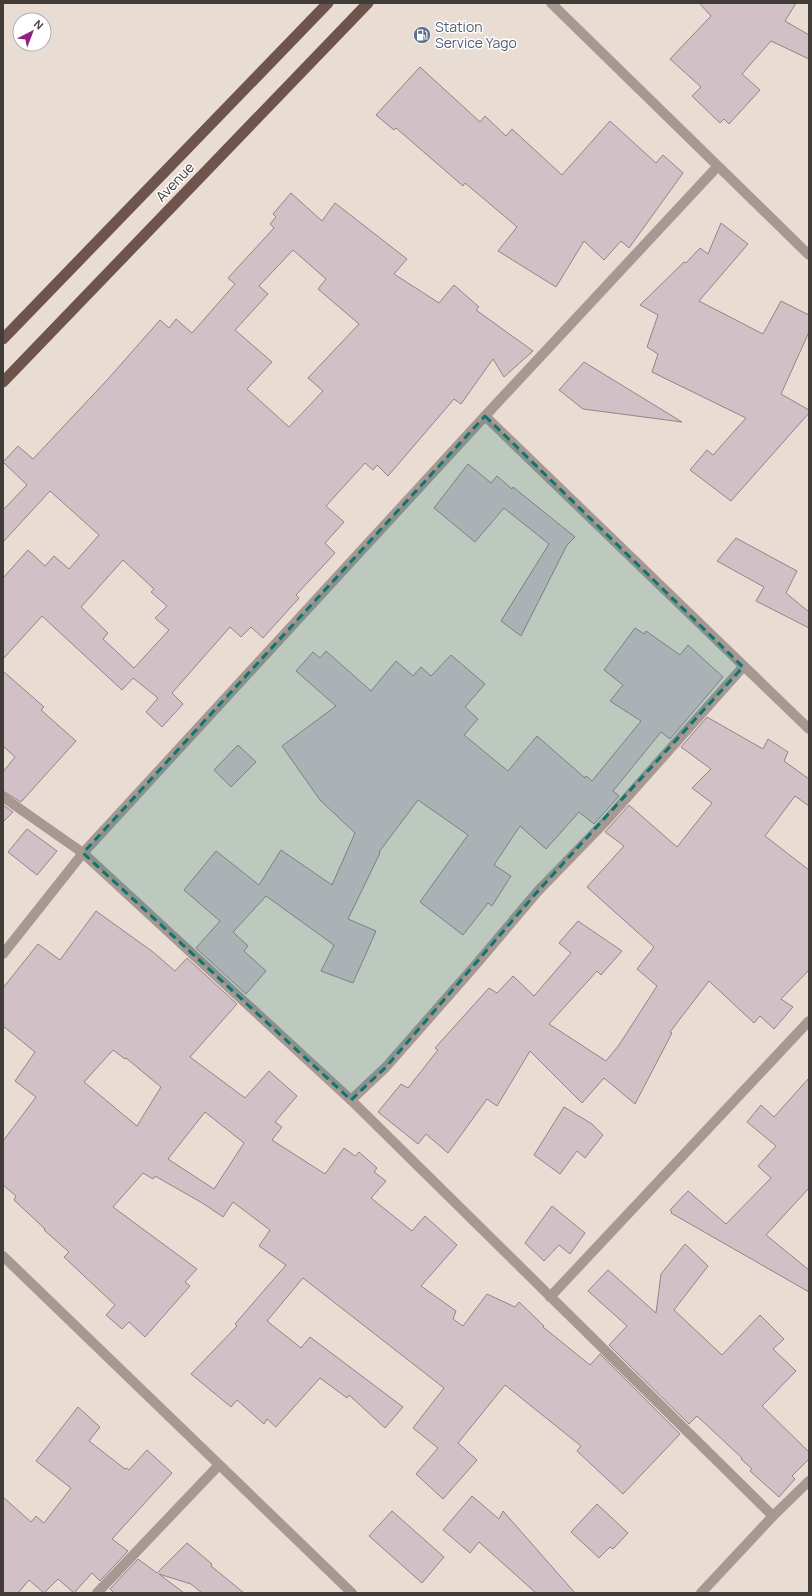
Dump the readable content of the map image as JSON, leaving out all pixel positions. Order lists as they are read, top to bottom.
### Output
{
  "streets": {
    "highway": ["Avenue"]
  },
  "places": {
    "fuel station": ["Station Service Yago"]
  },
  "north": "top right"
}
